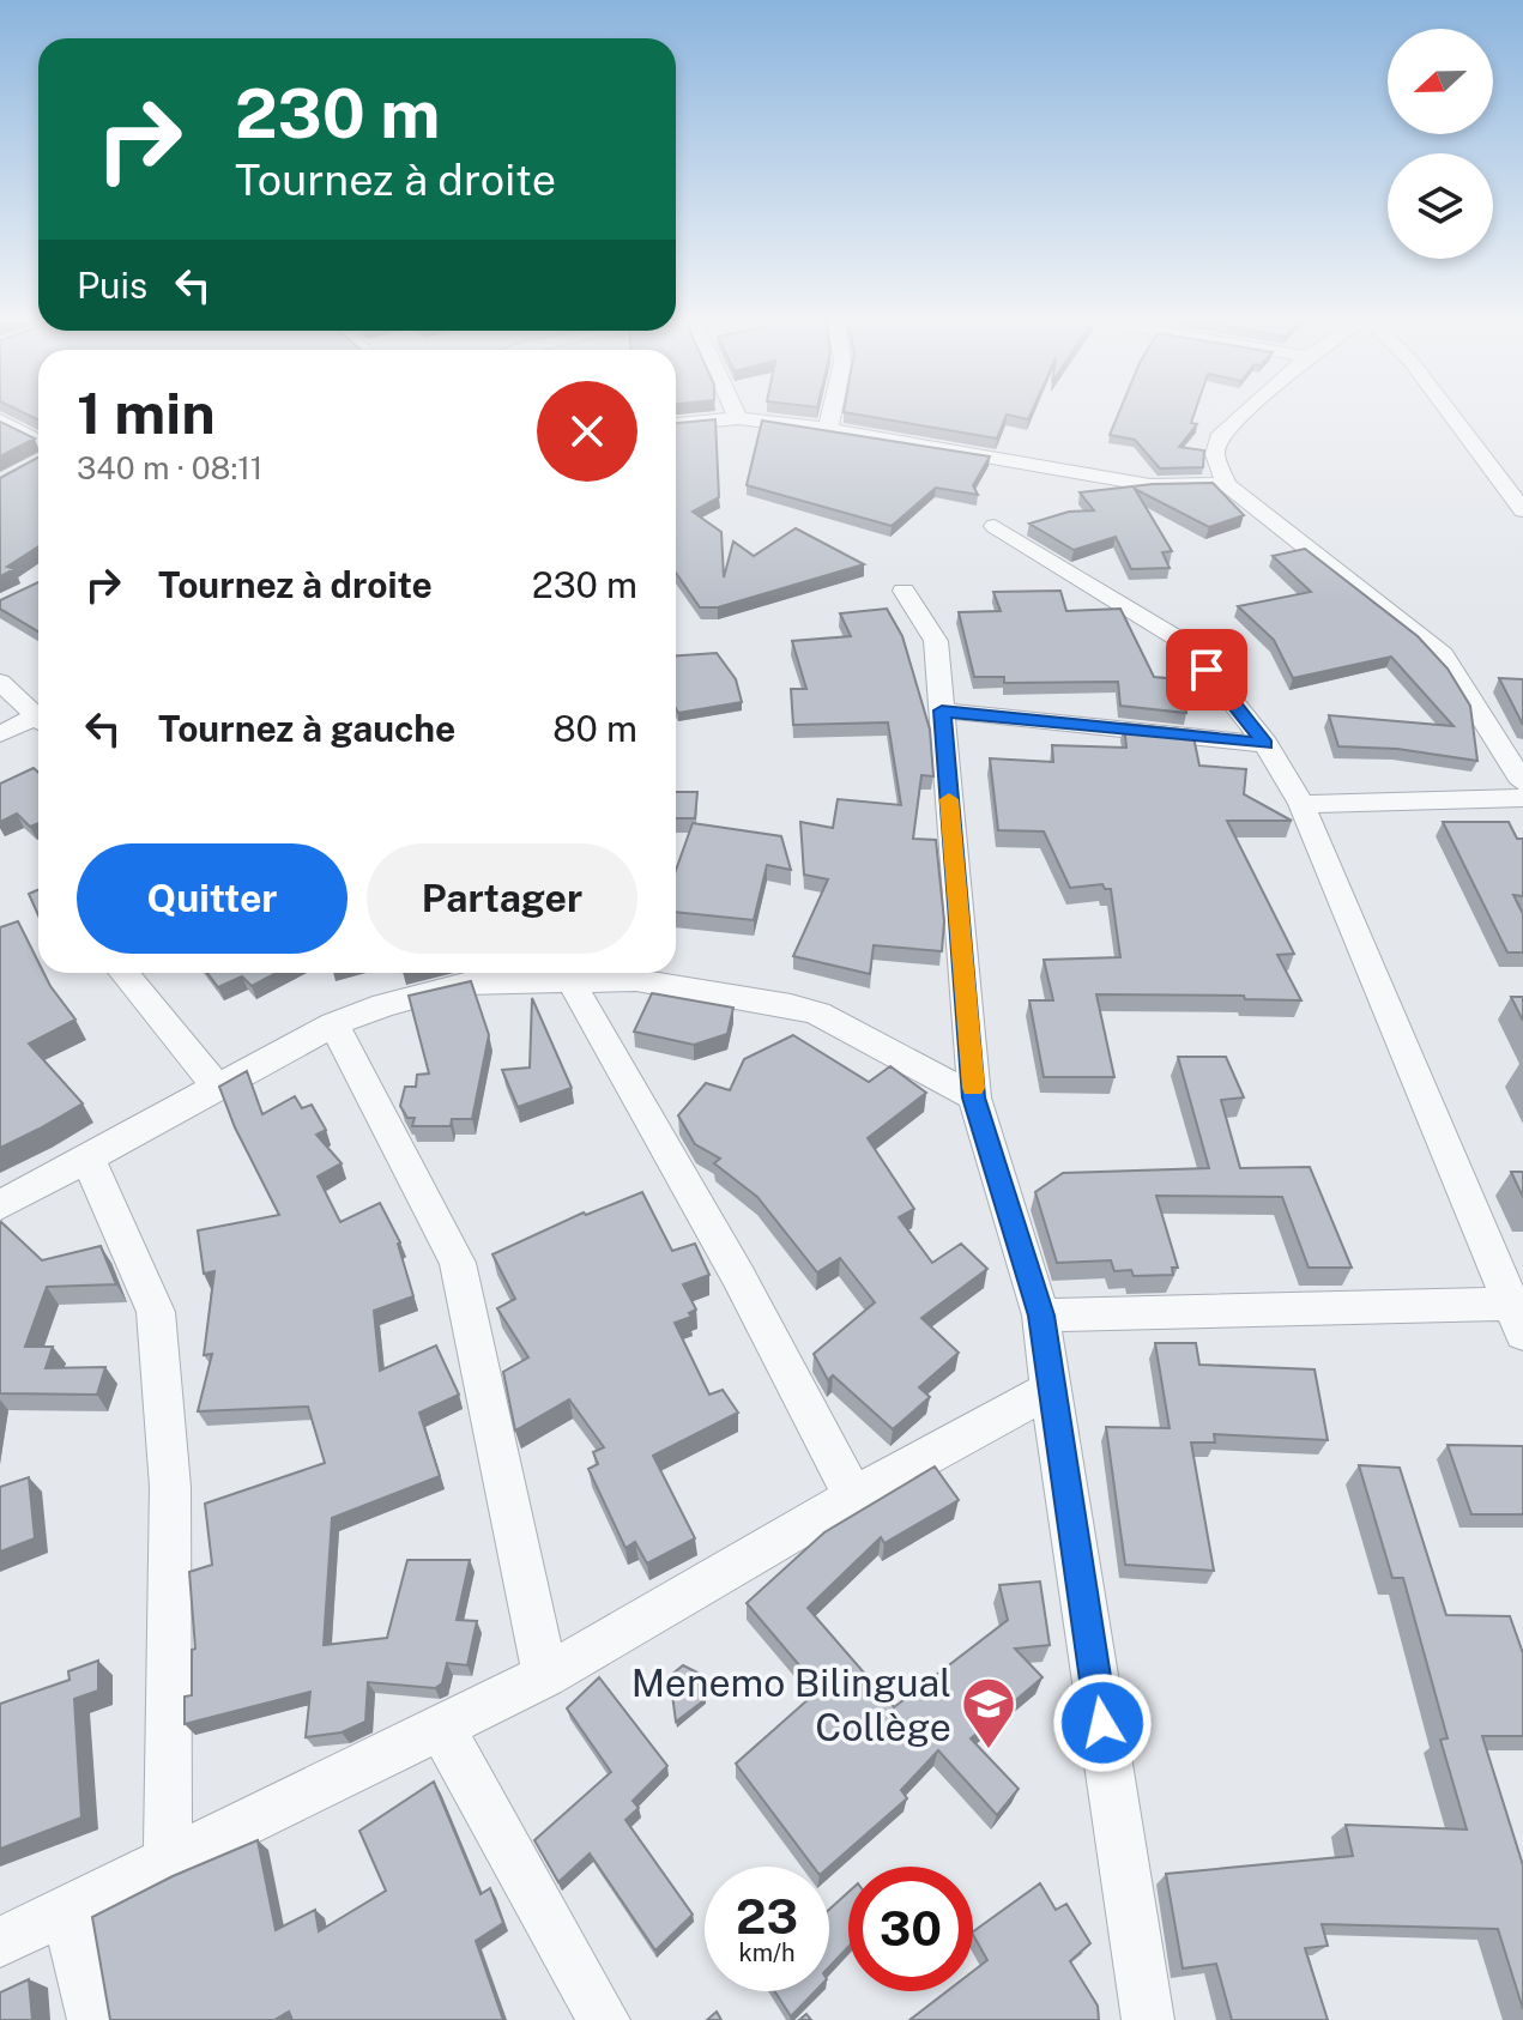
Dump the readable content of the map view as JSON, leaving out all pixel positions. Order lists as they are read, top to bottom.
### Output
{
  "places": {
    "school or university": ["Menemo Bilingual Collège"]
  },
  "north": "left",
  "page": {
    "turn": ["230 m", "Tournez à droite"],
    "then": "Puis",
    "heading": ["1 min", "340 m · 08:11"],
    "list": [
      {
        "name": "Tournez à droite",
        "value": "230 m"
      },
      {
        "name": "Tournez à gauche",
        "value": "80 m"
      }
    ],
    "buttons": ["Quitter", "Partager"],
    "speed": "23 km/h",
    "limit": "30"
  }
}
